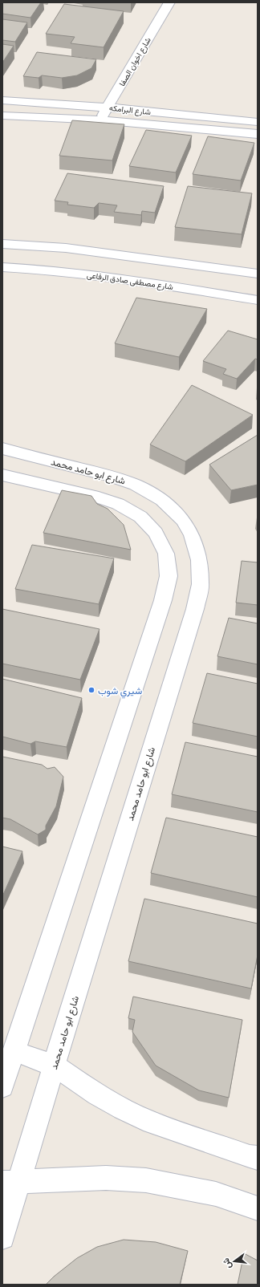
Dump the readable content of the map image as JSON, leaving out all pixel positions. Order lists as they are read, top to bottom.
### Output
{
  "streets": {
    "street": [
      "شارع اخوان الصفا",
      "شارع البرامكه",
      "شارع مصطفى صادق الرفاعى",
      "شارع ابو حامد محمد"
    ]
  },
  "crossings": [
    ["شارع اخوان الصفا", "شارع البرامكه"]
  ],
  "places": ["شيري شوب"],
  "north": "left"
}
